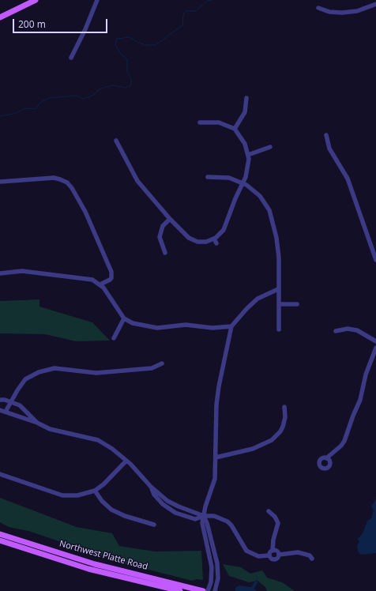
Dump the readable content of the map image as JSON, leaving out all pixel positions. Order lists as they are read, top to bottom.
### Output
{
  "streets": {
    "main road": ["Northwest Platte Road"]
  },
  "scale_bar": "200 m"
}
